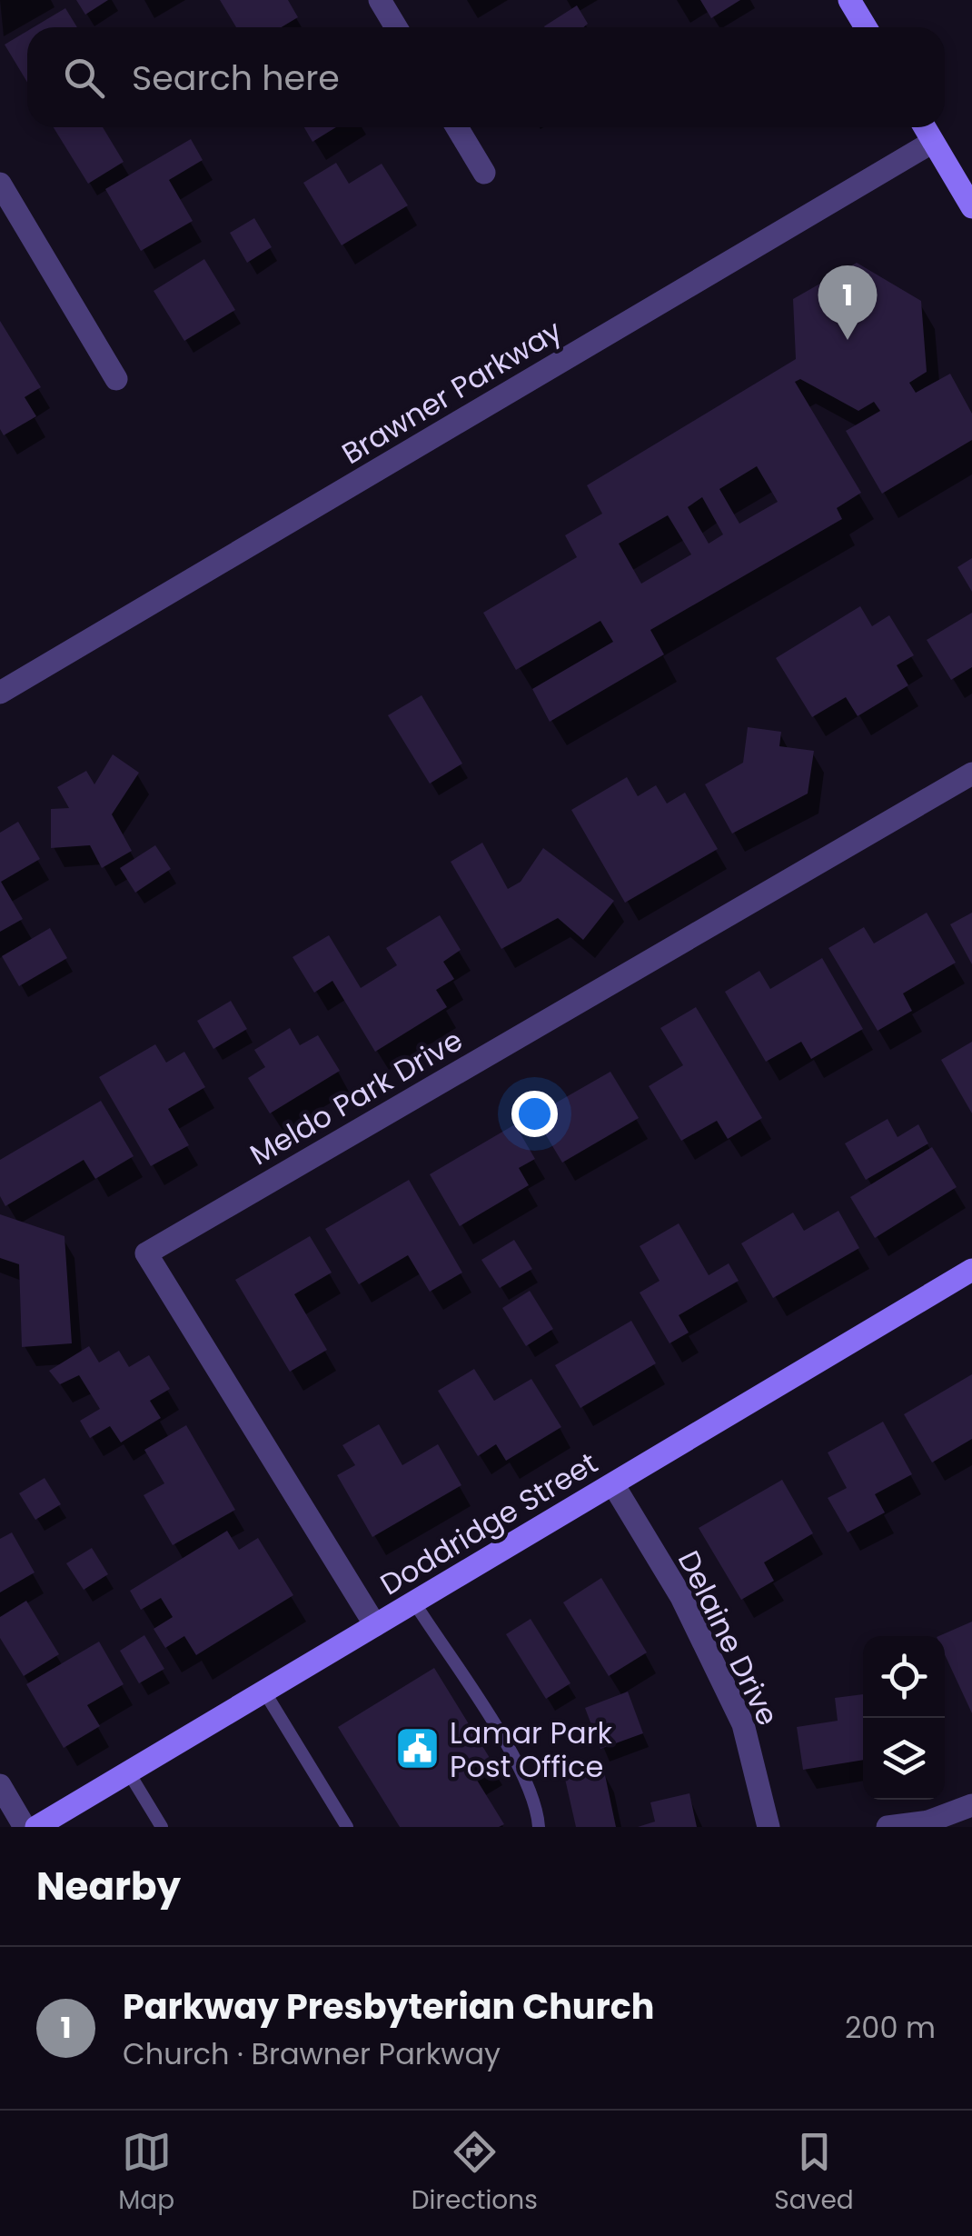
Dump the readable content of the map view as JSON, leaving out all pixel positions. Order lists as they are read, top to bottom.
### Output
{
  "streets": {
    "main road": ["Doddridge Street"],
    "street": ["Brawner Parkway", "Meldo Park Drive", "Delaine Drive"]
  },
  "crossings": [
    ["Meldo Park Drive", "Doddridge Street"],
    ["Doddridge Street", "Delaine Drive"]
  ],
  "places": {
    "public building": ["Lamar Park Post Office"]
  },
  "page": {
    "search": "Search here",
    "pins": "1",
    "heading": "Nearby",
    "list": [
      {
        "mark": "1",
        "name": "Parkway Presbyterian Church",
        "note": "Church · Brawner Parkway",
        "value": "200 m"
      }
    ],
    "nav": ["Map", "Directions", "Saved"]
  }
}
